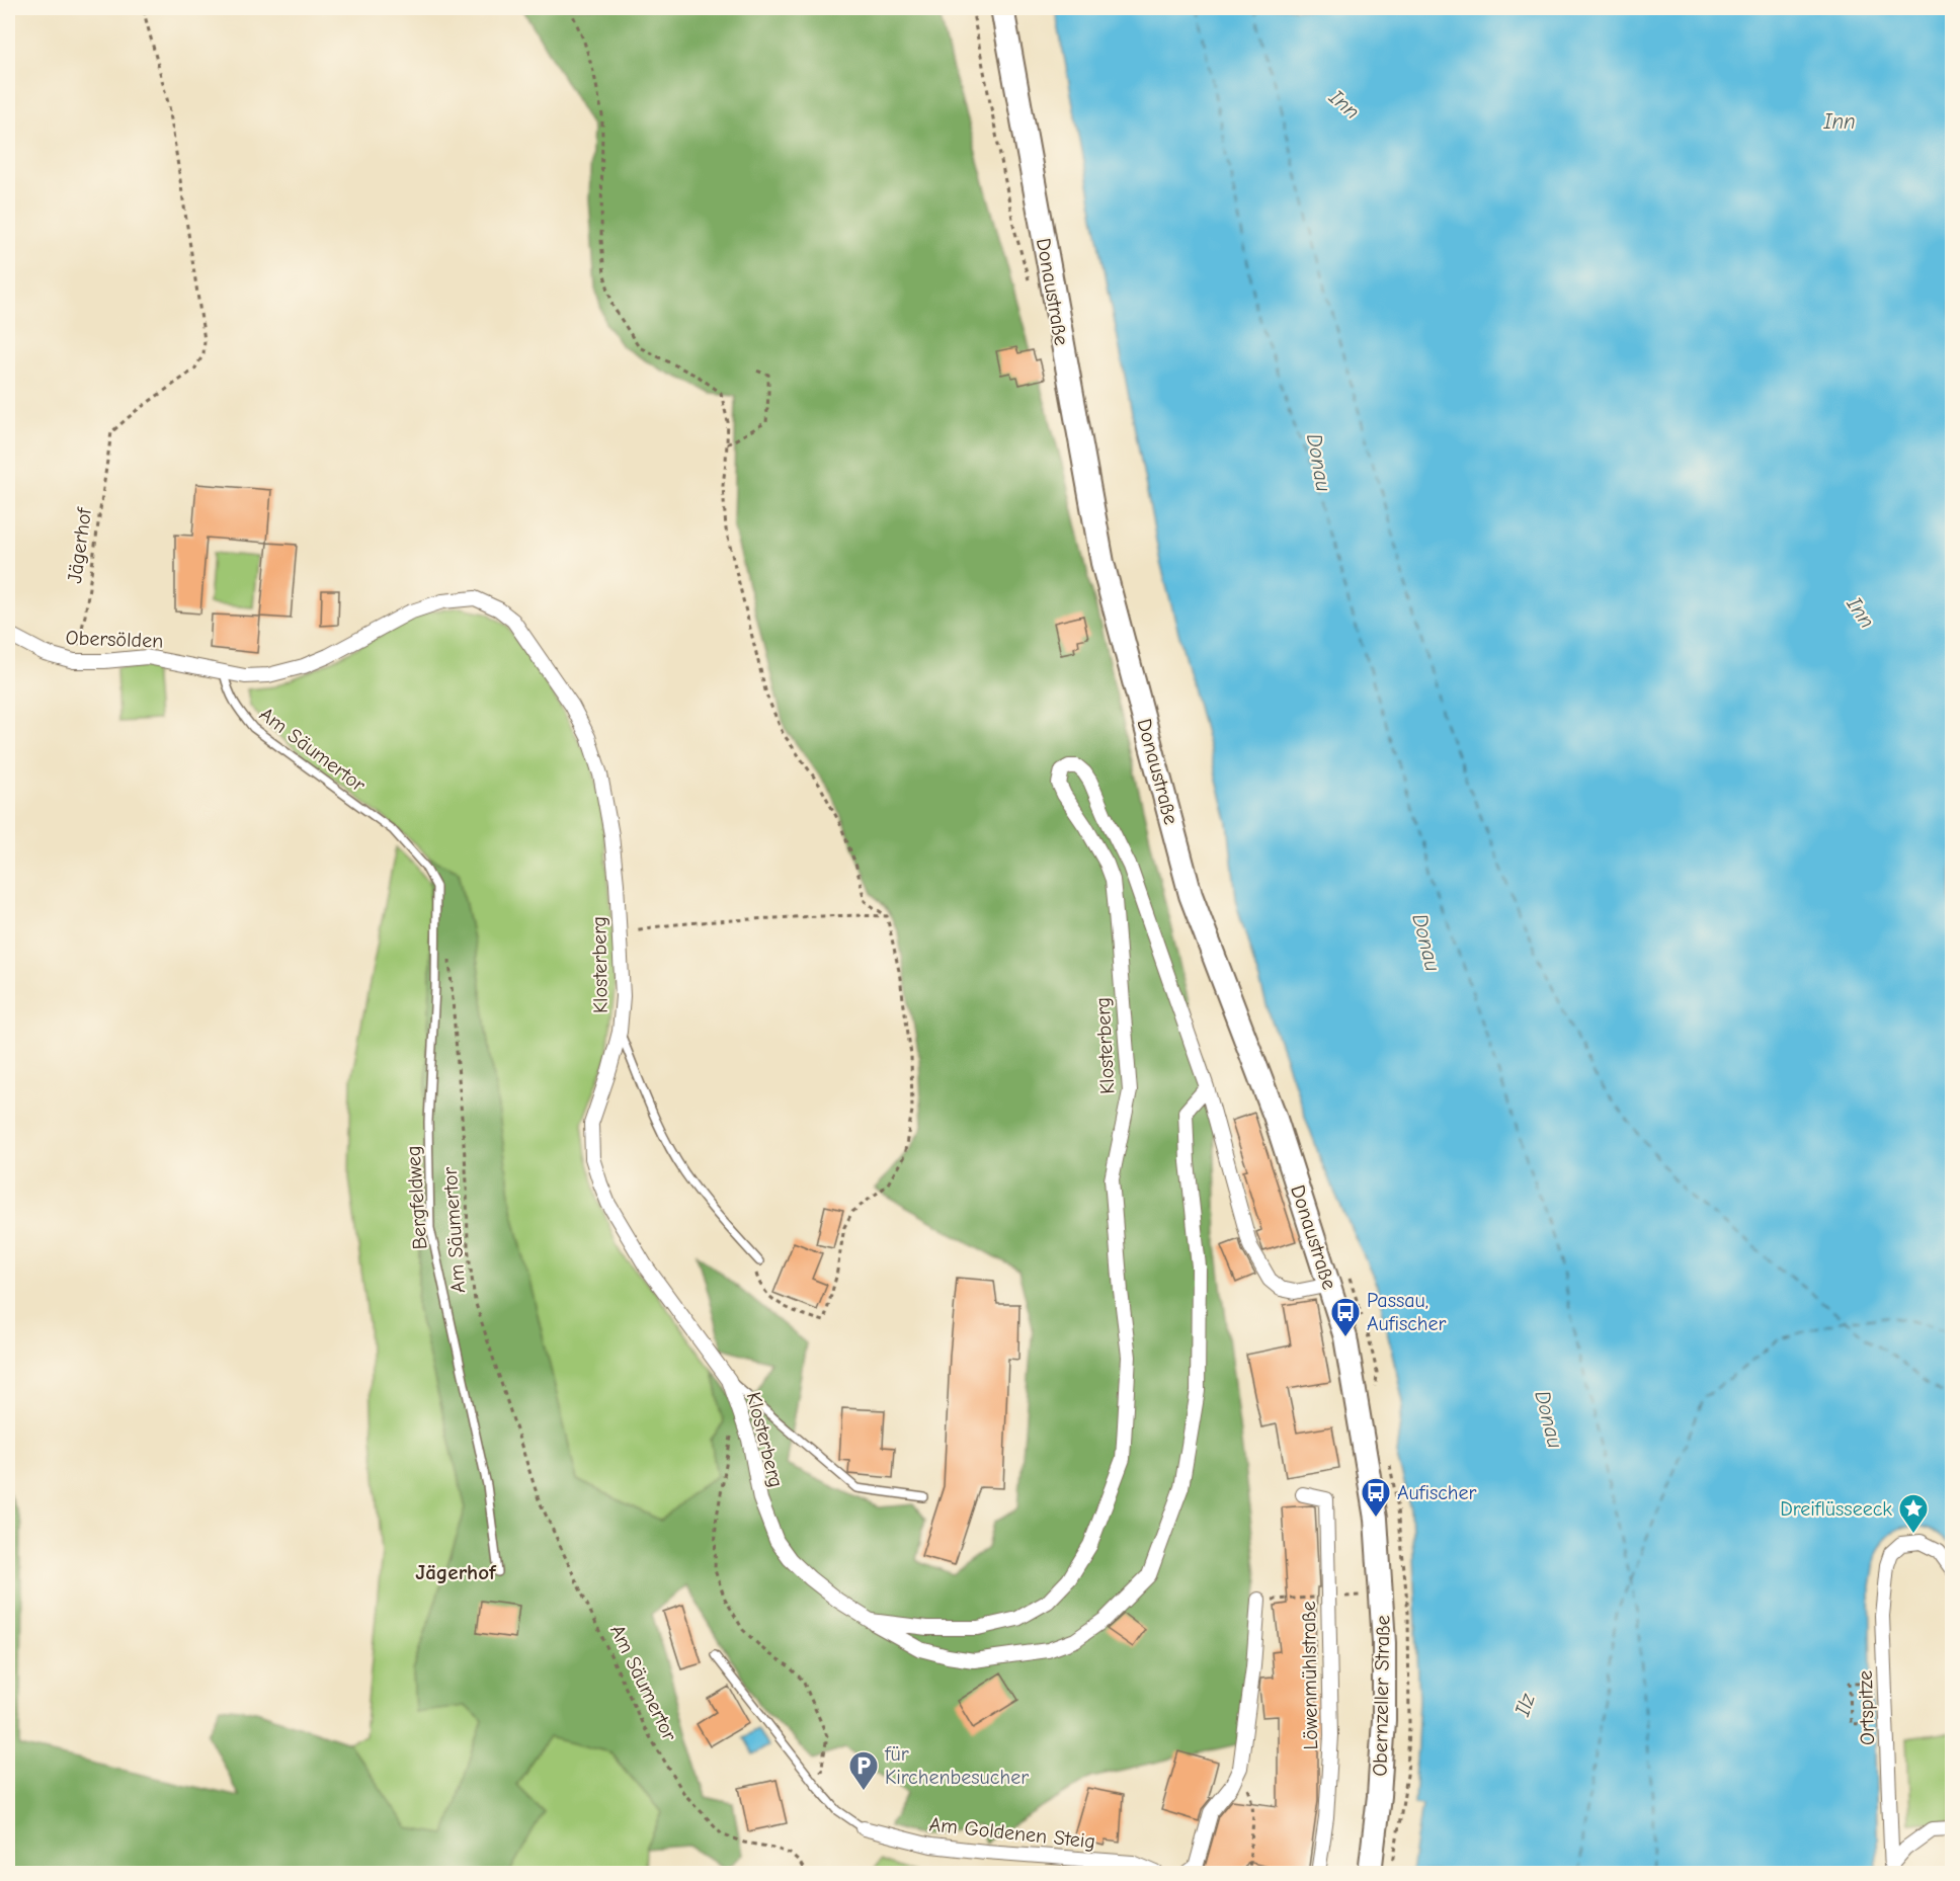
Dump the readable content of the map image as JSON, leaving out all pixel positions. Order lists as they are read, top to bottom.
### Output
{
  "streets": {
    "main road": ["Donaustraße", "Obernzeller Straße"],
    "street": [
      "Obersölden",
      "Klosterberg",
      "Löwenmühlstraße",
      "Ortspitze",
      "Am Goldenen Steig"
    ],
    "lane": ["Am Säumertor", "Bergfeldweg"],
    "path": ["Jägerhof"]
  },
  "crossings": [
    ["Donaustraße", "Klosterberg"],
    ["Donaustraße", "Obernzeller Straße"],
    ["Jägerhof", "Obersölden"],
    ["Obersölden", "Am Säumertor"],
    ["Obersölden", "Klosterberg"],
    ["Am Säumertor", "Klosterberg"],
    ["Am Säumertor", "Bergfeldweg"]
  ],
  "districts": ["Jägerhof"],
  "water": ["Inn", "Donau", "Ilz"],
  "places": {
    "bus stop": ["Passau, Aufischer", "Aufischer"],
    "place": ["Dreiflüsseeck"],
    "parking": ["für Kirchenbesucher"]
  }
}
